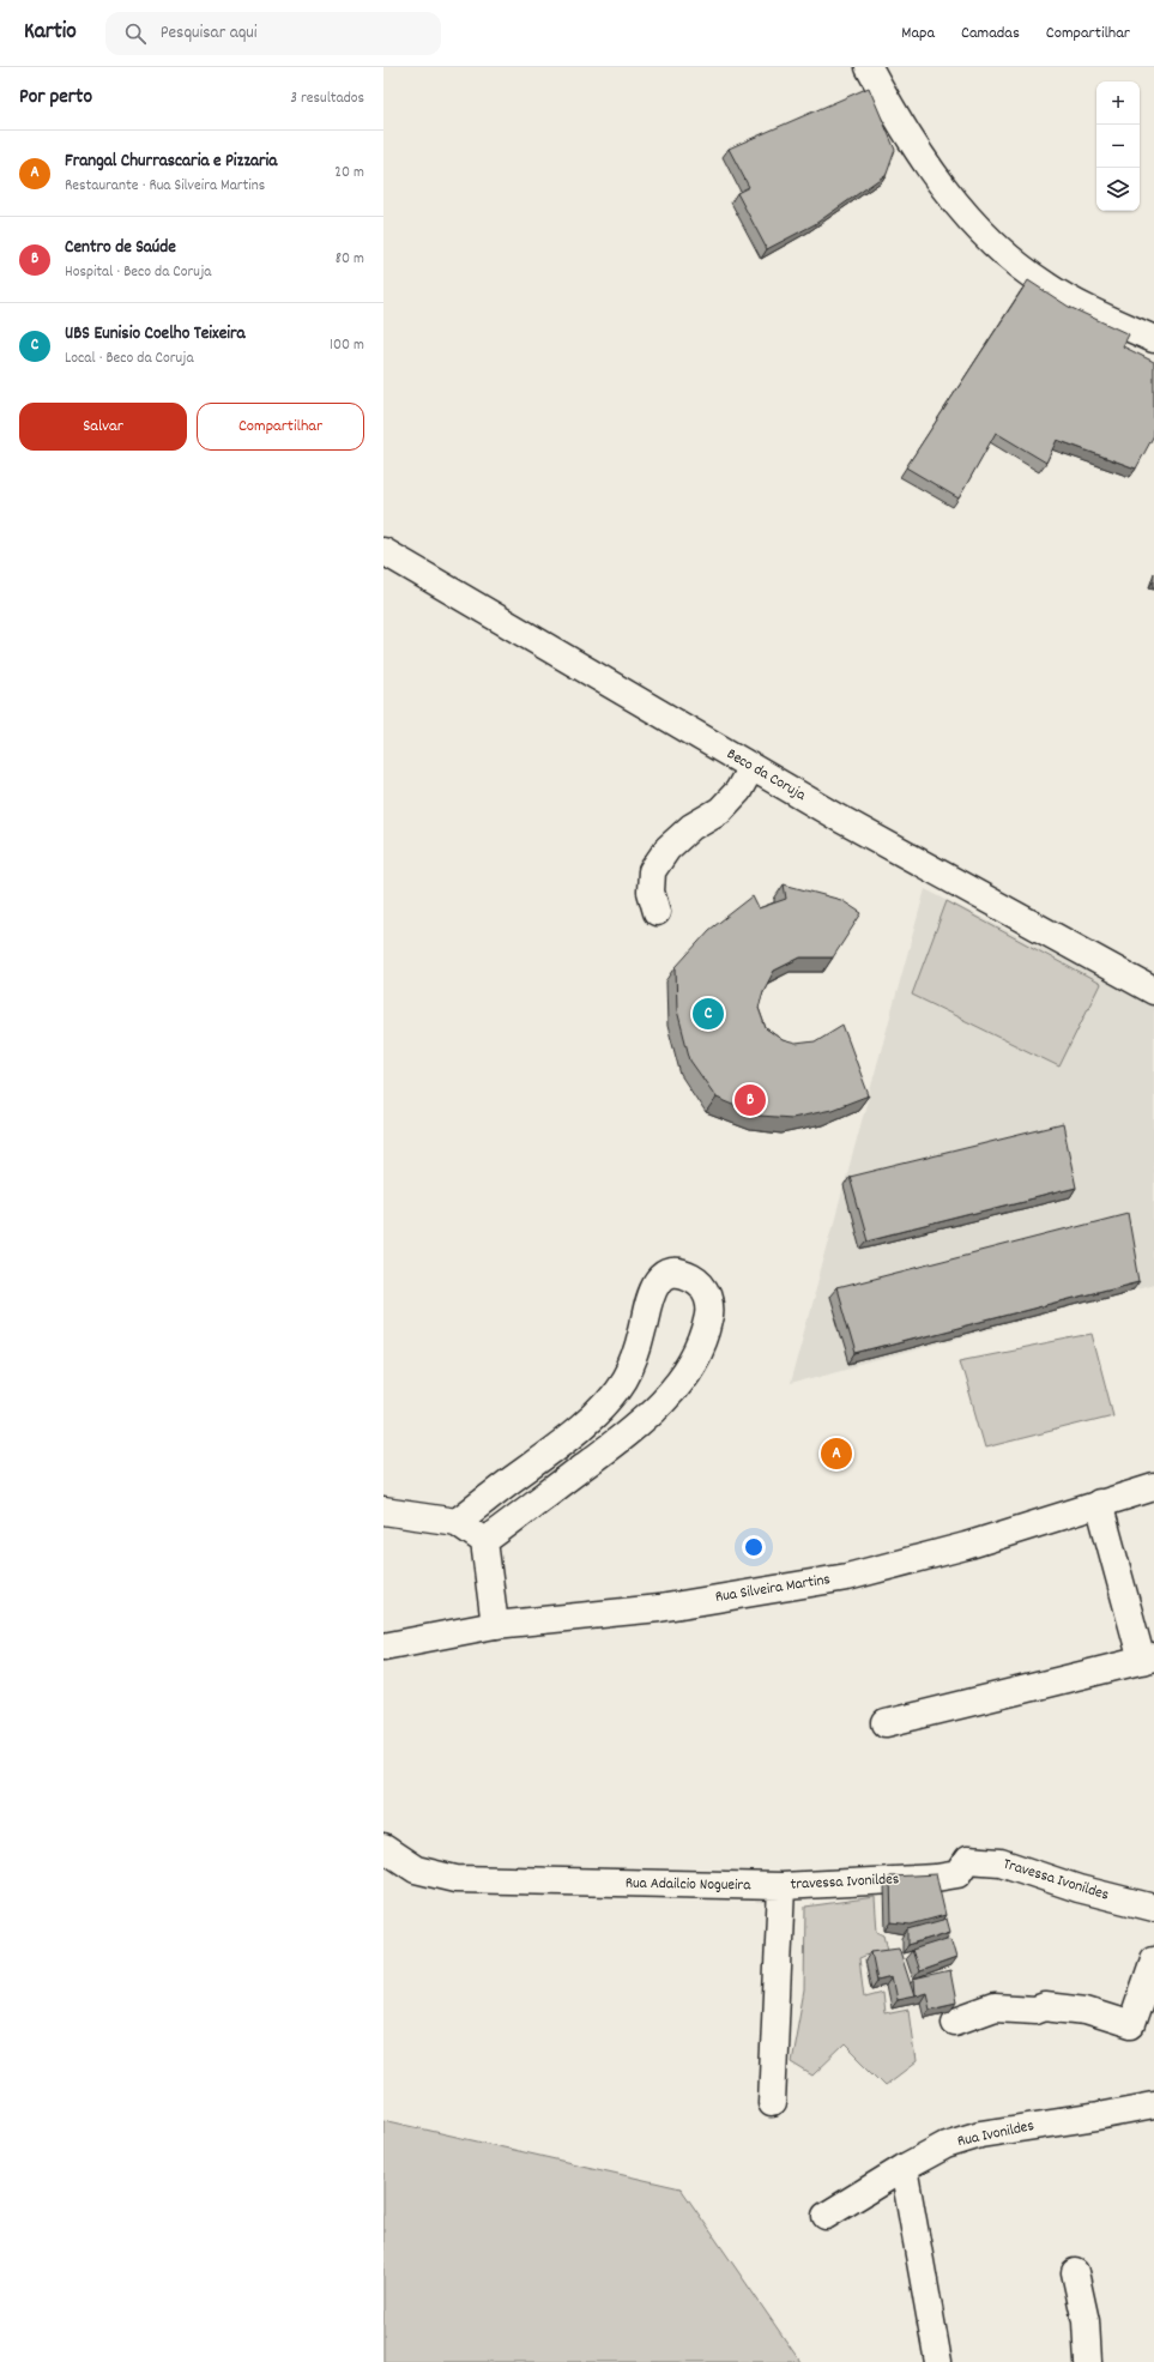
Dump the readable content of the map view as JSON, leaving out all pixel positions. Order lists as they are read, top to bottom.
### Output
{
  "streets": {
    "street": [
      "Beco da Coruja",
      "Rua Silveira Martins",
      "Travessa Ivonildes",
      "travessa Ivonildes",
      "Rua Adailcio Nogueira",
      "Rua Ivonildes"
    ]
  },
  "crossings": [
    ["Travessa Ivonildes", "travessa Ivonildes"],
    ["travessa Ivonildes", "Rua Adailcio Nogueira"]
  ],
  "page": {
    "header": "Kartio",
    "search": "Pesquisar aqui",
    "nav": ["Mapa", "Camadas", "Compartilhar"],
    "heading": ["Por perto", "3 resultados"],
    "map_buttons": ["+", "−"],
    "list": [
      {
        "mark": "A",
        "name": "Frangal Churrascaria e Pizzaria",
        "note": "Restaurante · Rua Silveira Martins",
        "value": "20 m"
      },
      {
        "mark": "B",
        "name": "Centro de Saúde",
        "note": "Hospital · Beco da Coruja",
        "value": "80 m"
      },
      {
        "mark": "C",
        "name": "UBS Eunisio Coelho Teixeira",
        "note": "Local · Beco da Coruja",
        "value": "100 m"
      }
    ],
    "buttons": ["Salvar", "Compartilhar"],
    "pins": ["C", "B", "A"]
  }
}
